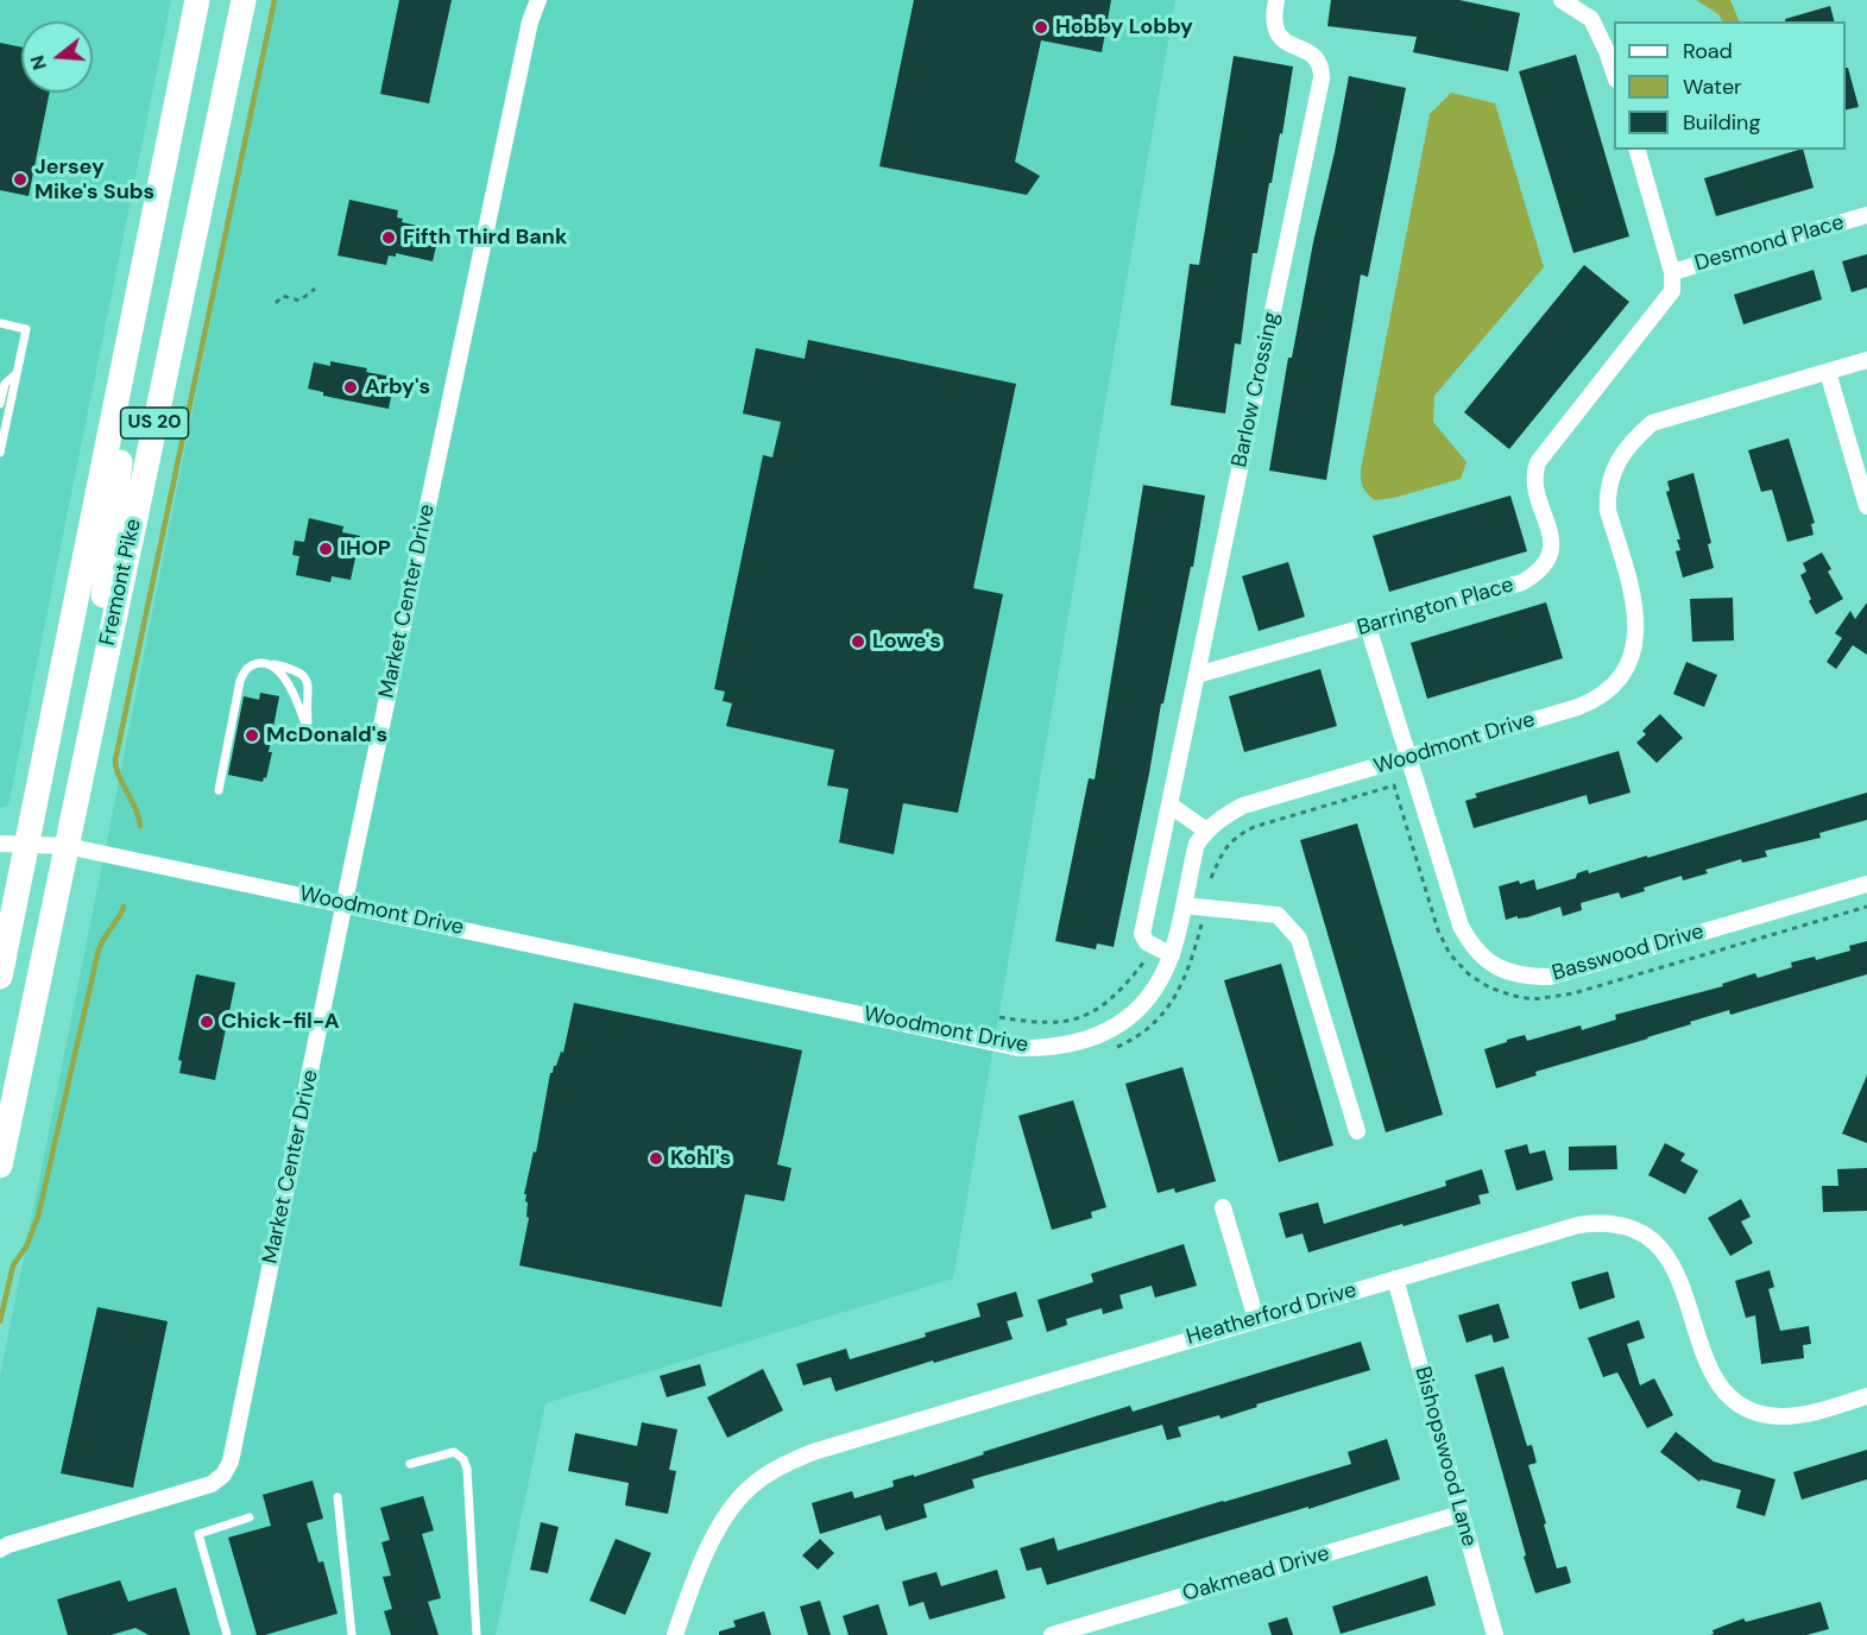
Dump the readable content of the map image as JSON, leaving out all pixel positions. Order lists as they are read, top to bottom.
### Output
{
  "streets": {
    "highway": ["US 20", "Fremont Pike"],
    "street": [
      "Desmond Place",
      "Barlow Crossing",
      "Market Center Drive",
      "Barrington Place",
      "Woodmont Drive",
      "Basswood Drive",
      "Heatherford Drive",
      "Bishopswood Lane",
      "Oakmead Drive"
    ]
  },
  "crossings": [
    ["Desmond Place", "Barrington Place"],
    ["Barlow Crossing", "Barrington Place"],
    ["Barlow Crossing", "Woodmont Drive"],
    ["Fremont Pike", "Woodmont Drive"],
    ["Market Center Drive", "Woodmont Drive"],
    ["Barrington Place", "Basswood Drive"],
    ["Woodmont Drive", "Basswood Drive"],
    ["Heatherford Drive", "Bishopswood Lane"],
    ["Bishopswood Lane", "Oakmead Drive"]
  ],
  "places": [
    "Hobby Lobby",
    "Jersey Mike's Subs",
    "Fifth Third Bank",
    "Arby's",
    "IHOP",
    "Lowe's",
    "McDonald's",
    "Chick-fil-A",
    "Kohl's"
  ],
  "legend": ["Road", "Water", "Building"],
  "north": "left"
}
